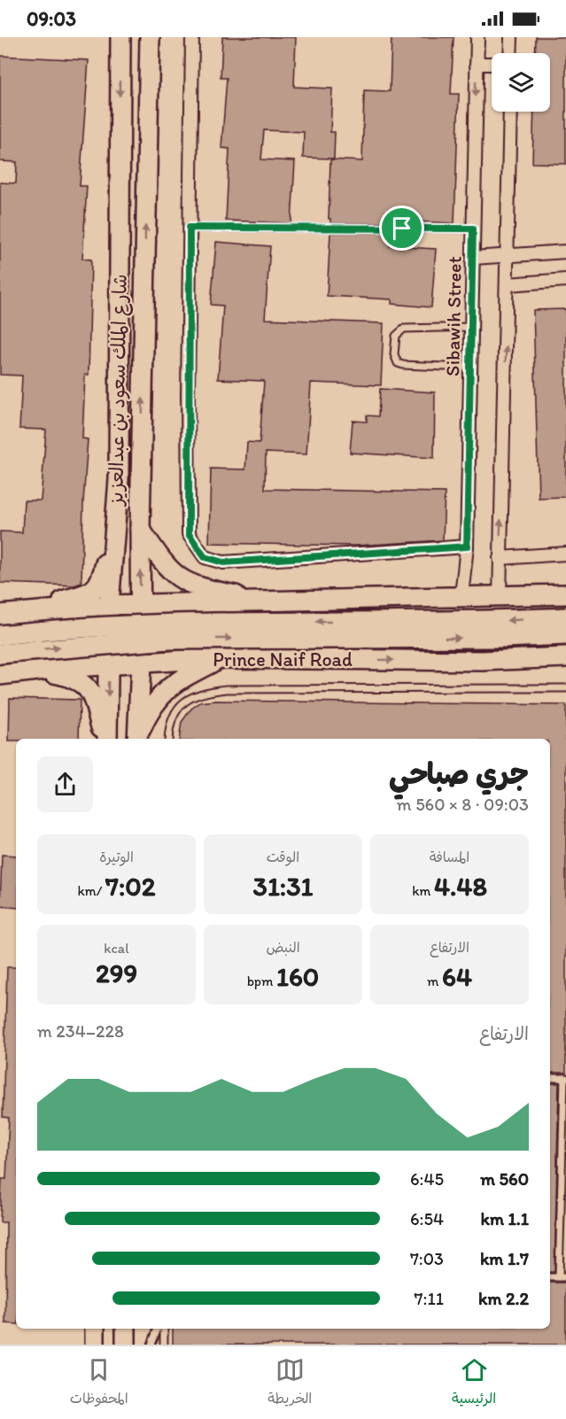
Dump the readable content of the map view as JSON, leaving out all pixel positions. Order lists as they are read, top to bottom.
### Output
{
  "streets": {
    "main road": ["شارع الملك سعود بن عبدالعزيز", "Prince Naif Road"],
    "street": ["Sibawih Street"]
  },
  "crossings": [
    ["شارع الملك سعود بن عبدالعزيز", "Prince Naif Road"]
  ],
  "page": {
    "status": "09:03",
    "heading": ["جري صباحي", "09:03 · 8 × 560 m"],
    "stats": [
      ["المسافة", "4.48 km"],
      ["الوقت", "31:31"],
      ["الوتيرة", "7:02 /km"],
      ["الارتفاع", "64 m"],
      ["النبض", "160 bpm"],
      ["kcal", "299"]
    ],
    "chart": ["الارتفاع", "228–234 m"],
    "list": [
      {
        "name": "560 m",
        "note": "6:45"
      },
      {
        "name": "1.1 km",
        "note": "6:54"
      },
      {
        "name": "1.7 km",
        "note": "7:03"
      },
      {
        "name": "2.2 km",
        "note": "7:11"
      }
    ],
    "tabs": ["الرئيسية", "الخريطة", "المحفوظات"]
  }
}
